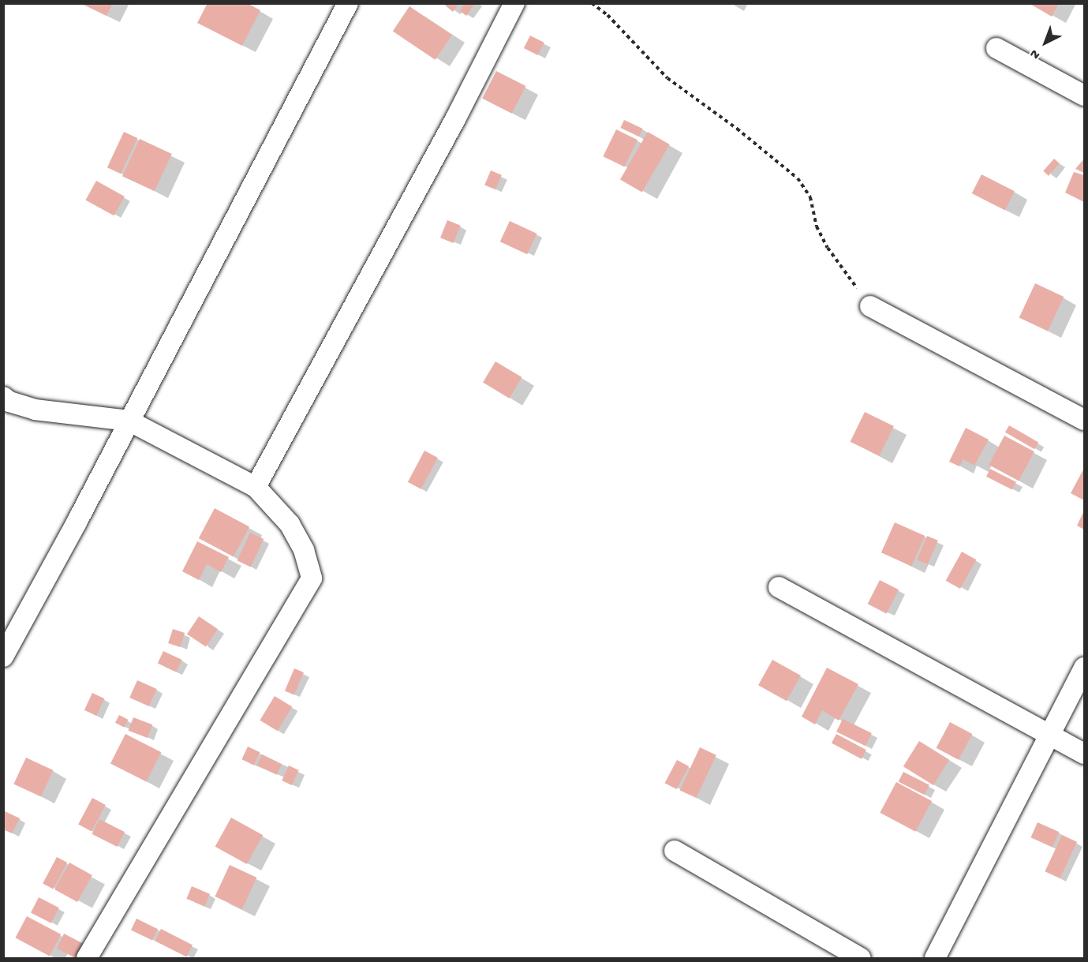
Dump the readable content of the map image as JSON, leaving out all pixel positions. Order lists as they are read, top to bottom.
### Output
{
  "north": "bottom left"
}
